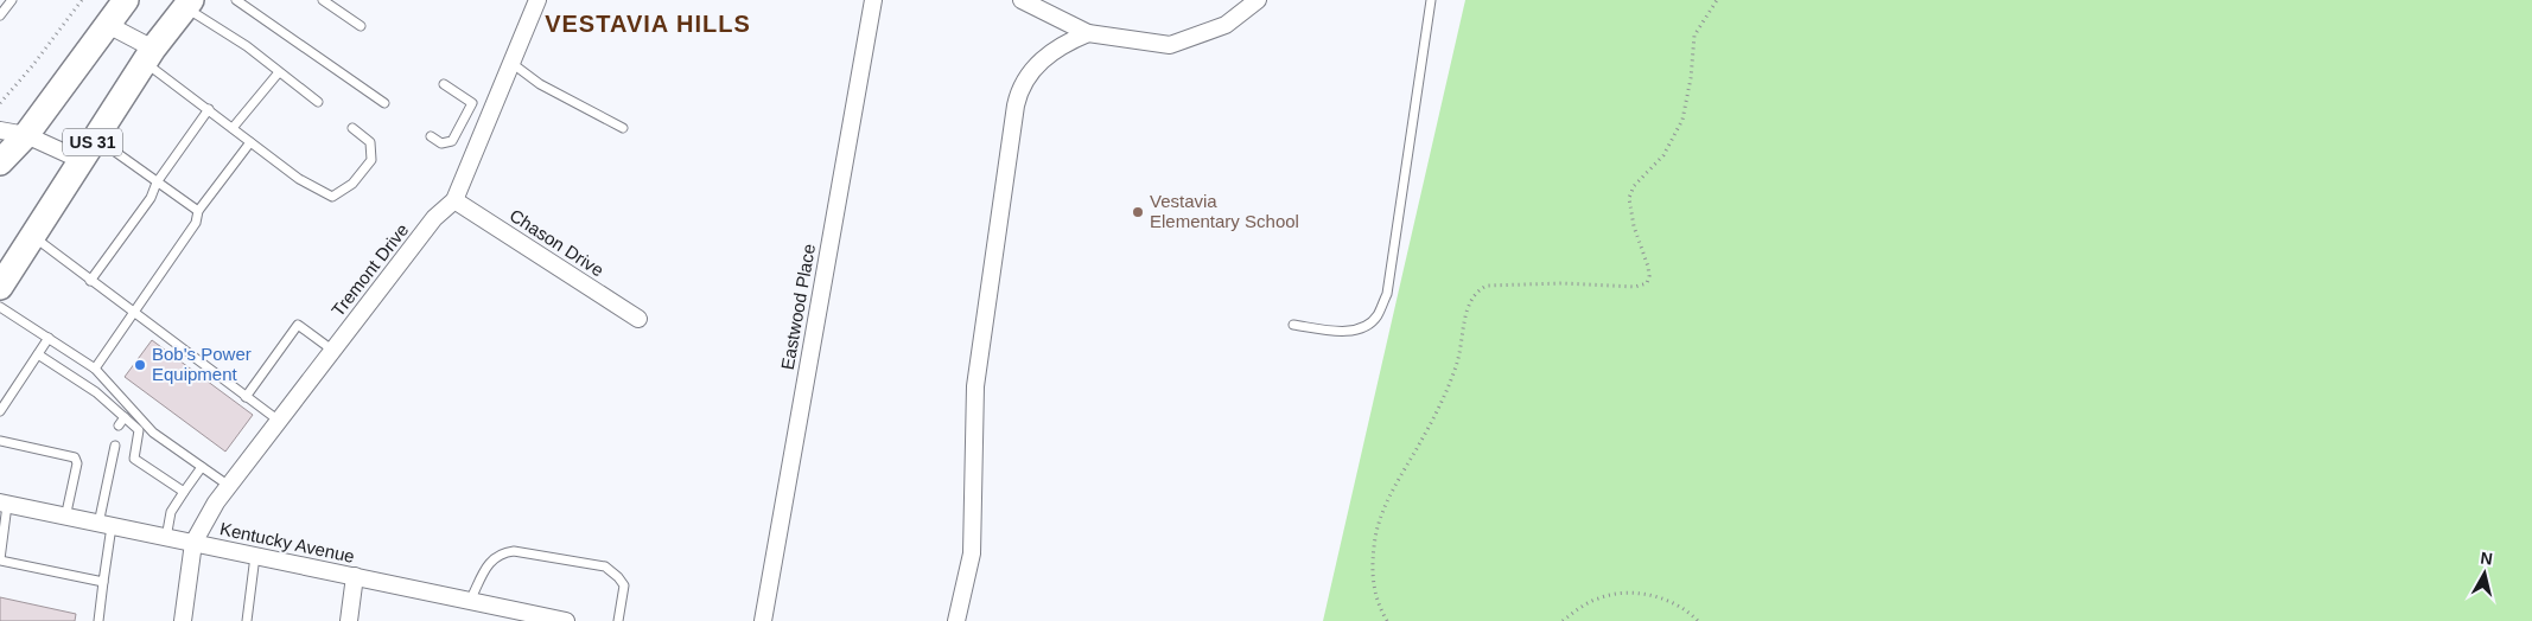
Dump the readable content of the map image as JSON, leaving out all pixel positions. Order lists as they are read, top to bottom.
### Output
{
  "streets": {
    "main road": ["US 31"],
    "street": [
      "Chason Drive",
      "Tremont Drive",
      "Eastwood Place",
      "Kentucky Avenue"
    ]
  },
  "crossings": [
    ["Chason Drive", "Tremont Drive"],
    ["Tremont Drive", "Kentucky Avenue"]
  ],
  "districts": ["VESTAVIA HILLS"],
  "places": ["Vestavia Elementary School", "Bob's Power Equipment"],
  "north": "top"
}
